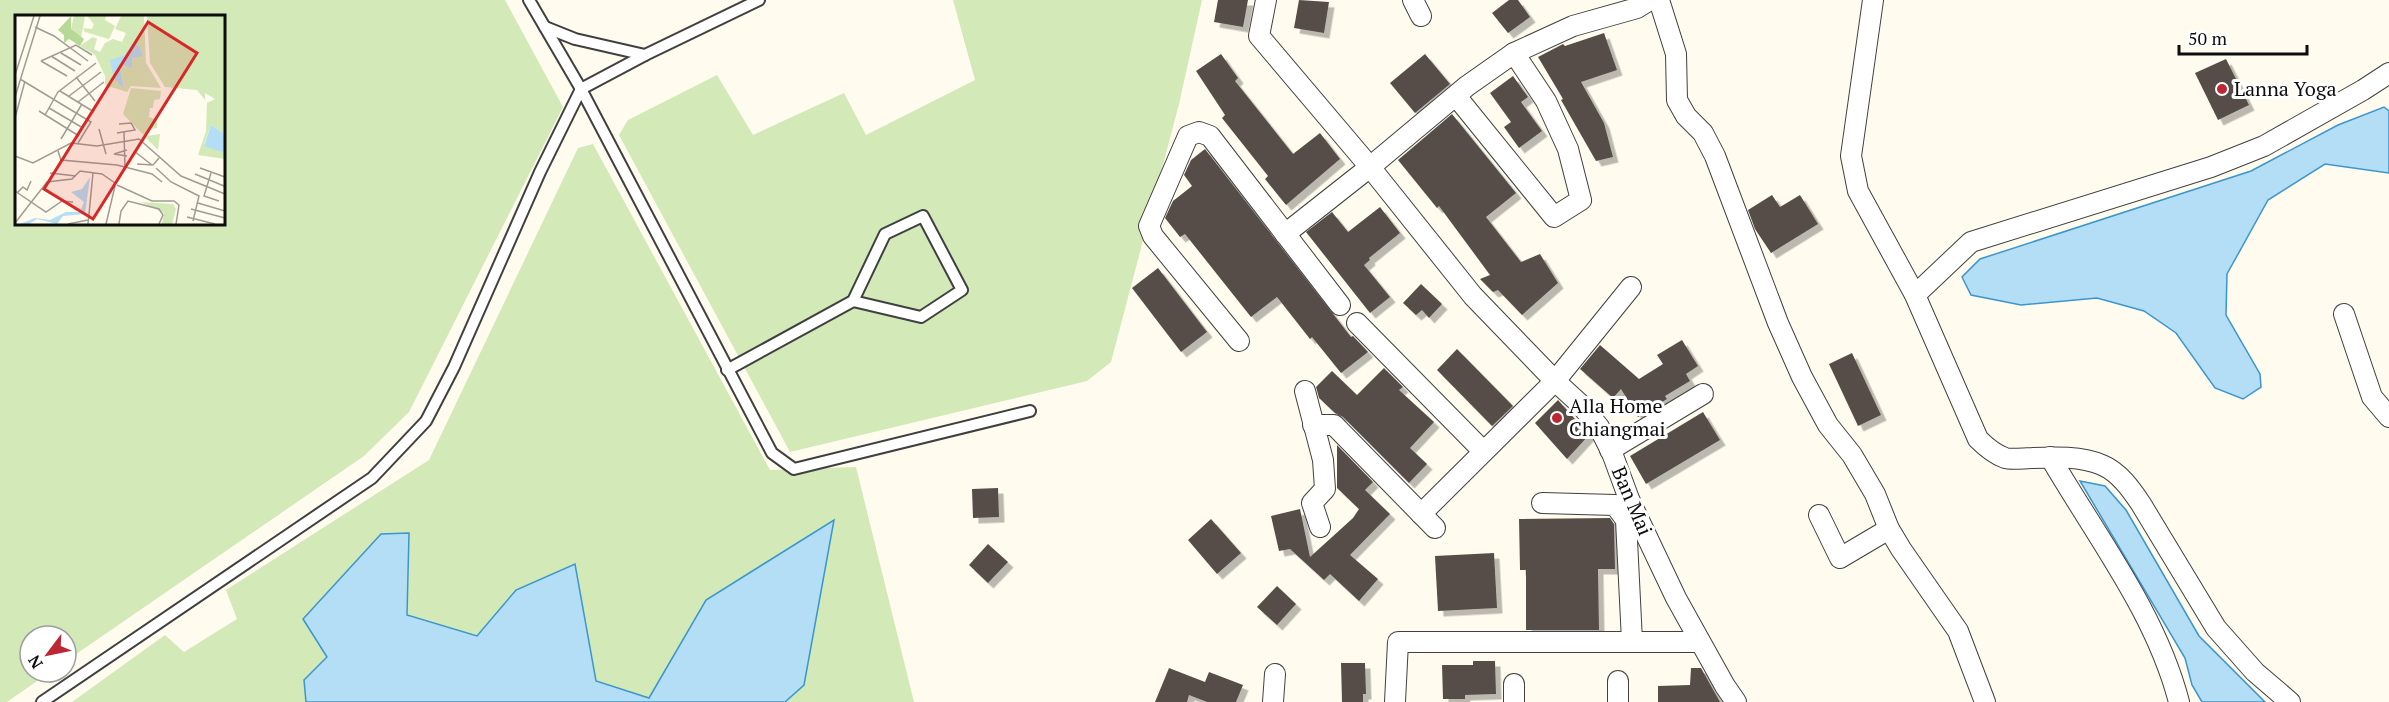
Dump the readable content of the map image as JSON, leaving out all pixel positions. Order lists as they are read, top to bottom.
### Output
{
  "streets": {
    "street": ["Ban Mai"]
  },
  "places": ["Lanna Yoga", "Alla Home Chiangmai"],
  "scale_bar": "50 m",
  "north": "bottom left"
}
